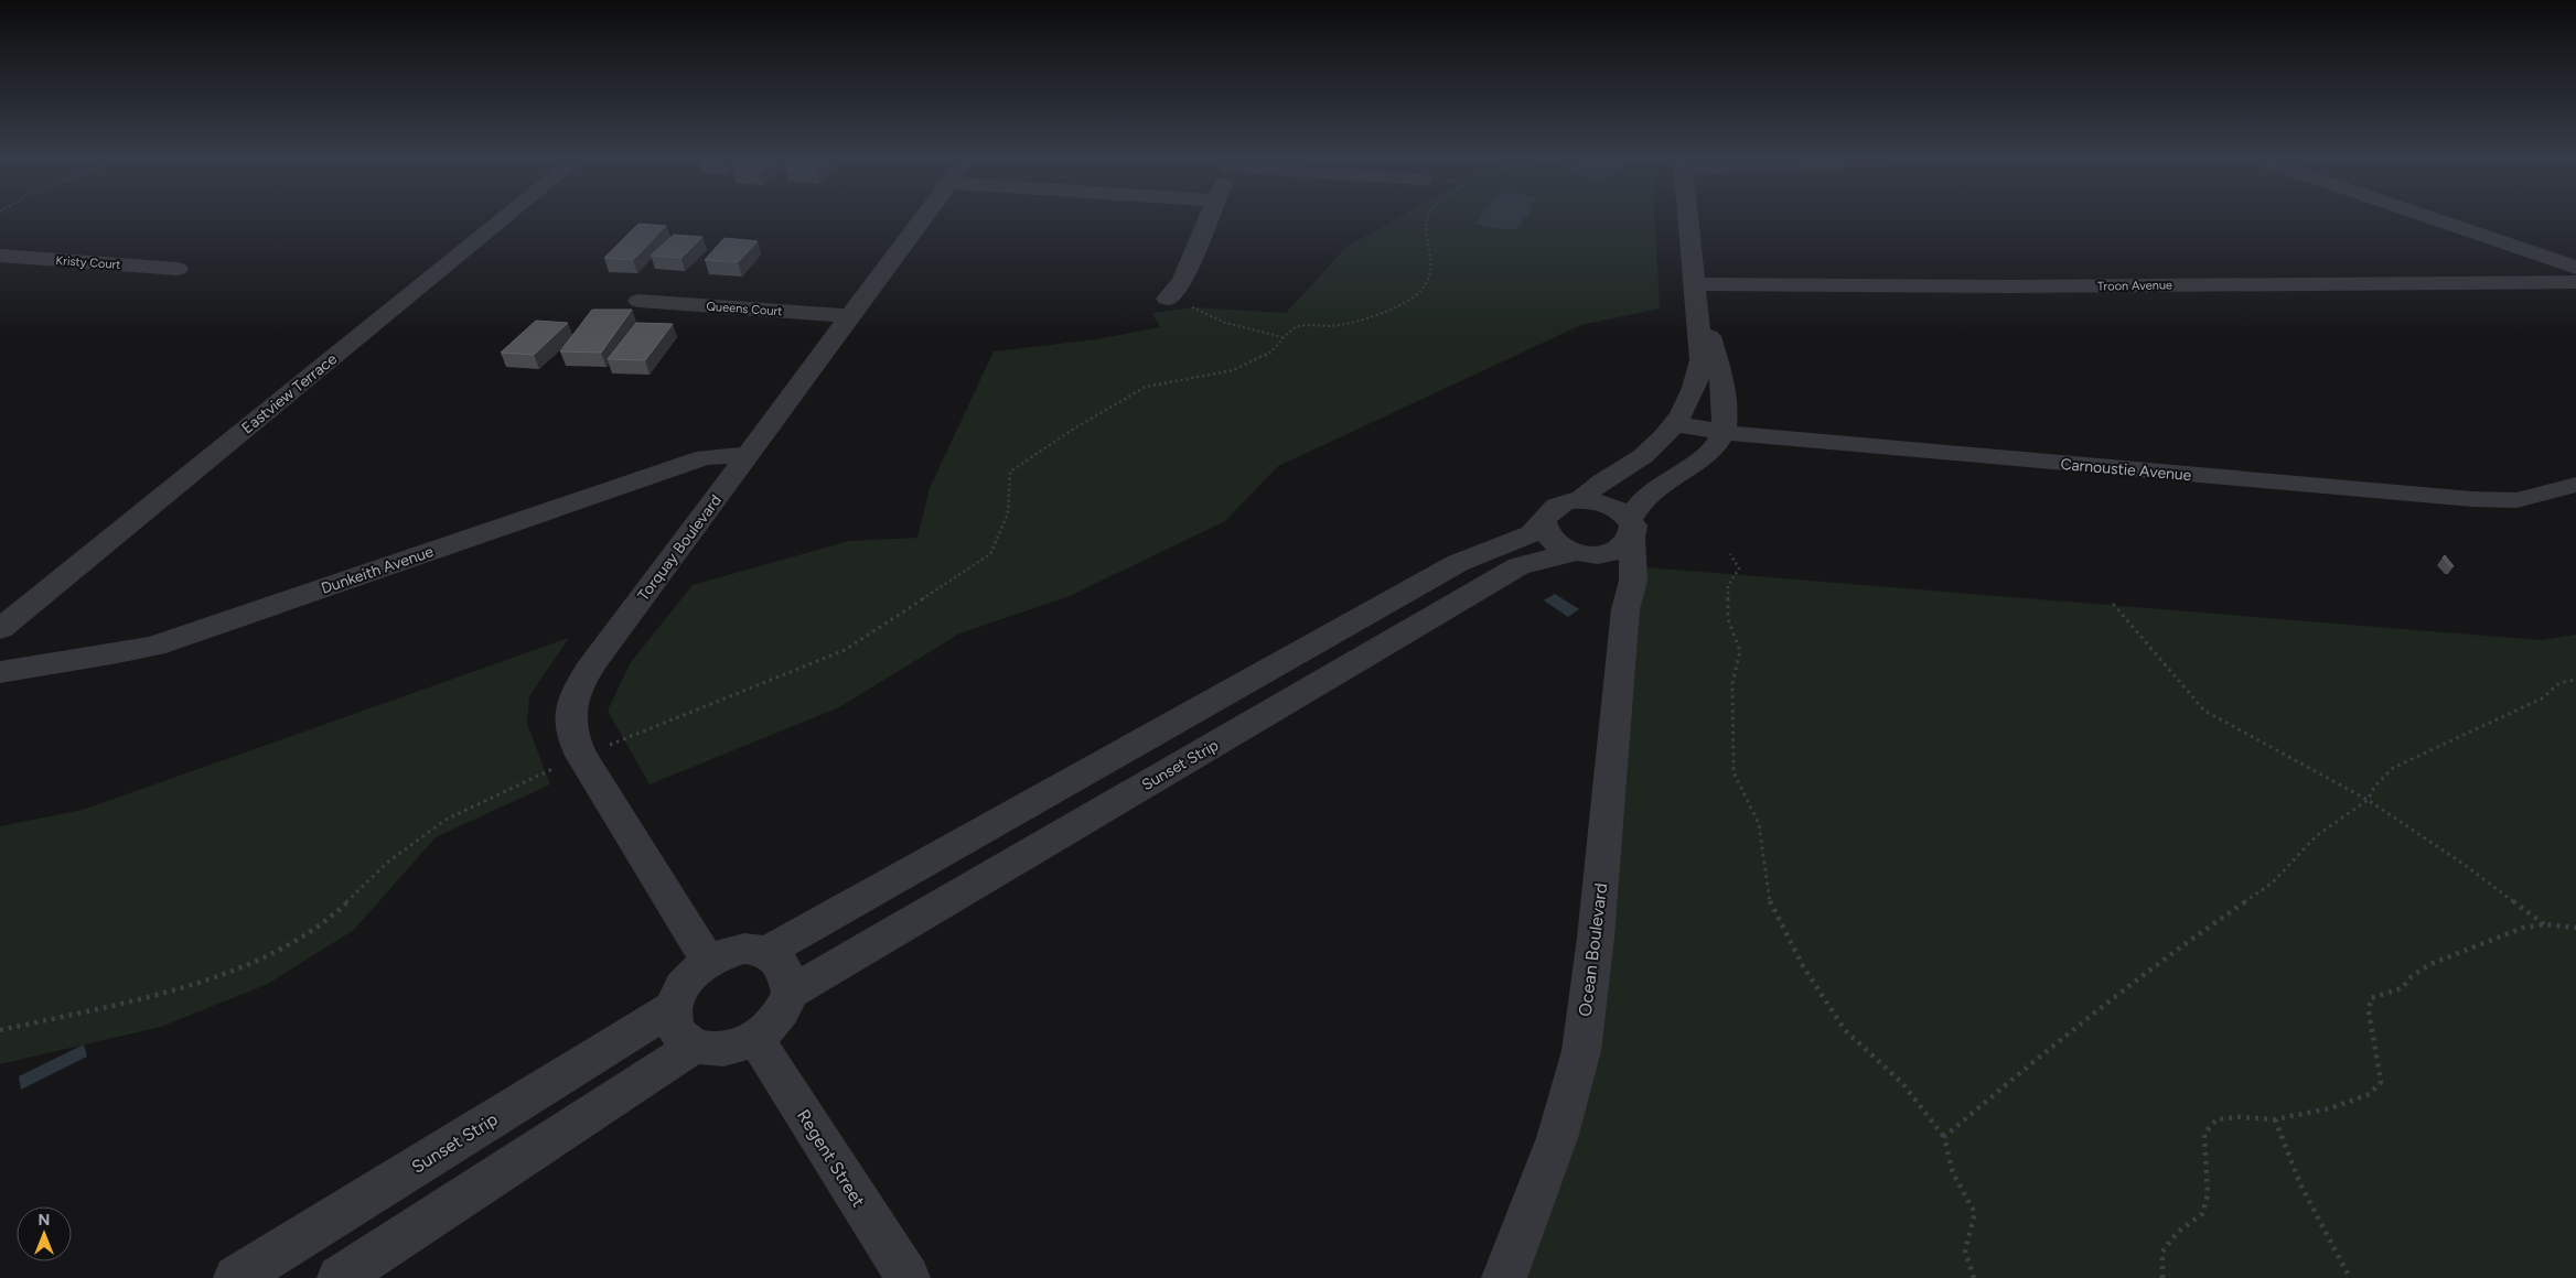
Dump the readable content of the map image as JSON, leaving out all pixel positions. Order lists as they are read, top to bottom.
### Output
{
  "streets": {
    "street": [
      "Kristy Court",
      "Troon Avenue",
      "Queens Court",
      "Eastview Terrace",
      "Carnoustie Avenue",
      "Torquay Boulevard",
      "Dunkeith Avenue",
      "Sunset Strip",
      "Ocean Boulevard",
      "Regent Street"
    ]
  },
  "crossings": [
    ["Queens Court", "Torquay Boulevard"],
    ["Torquay Boulevard", "Dunkeith Avenue"],
    ["Torquay Boulevard", "Sunset Strip"],
    ["Torquay Boulevard", "Regent Street"],
    ["Sunset Strip", "Ocean Boulevard"],
    ["Sunset Strip", "Regent Street"]
  ],
  "north": "top"
}
